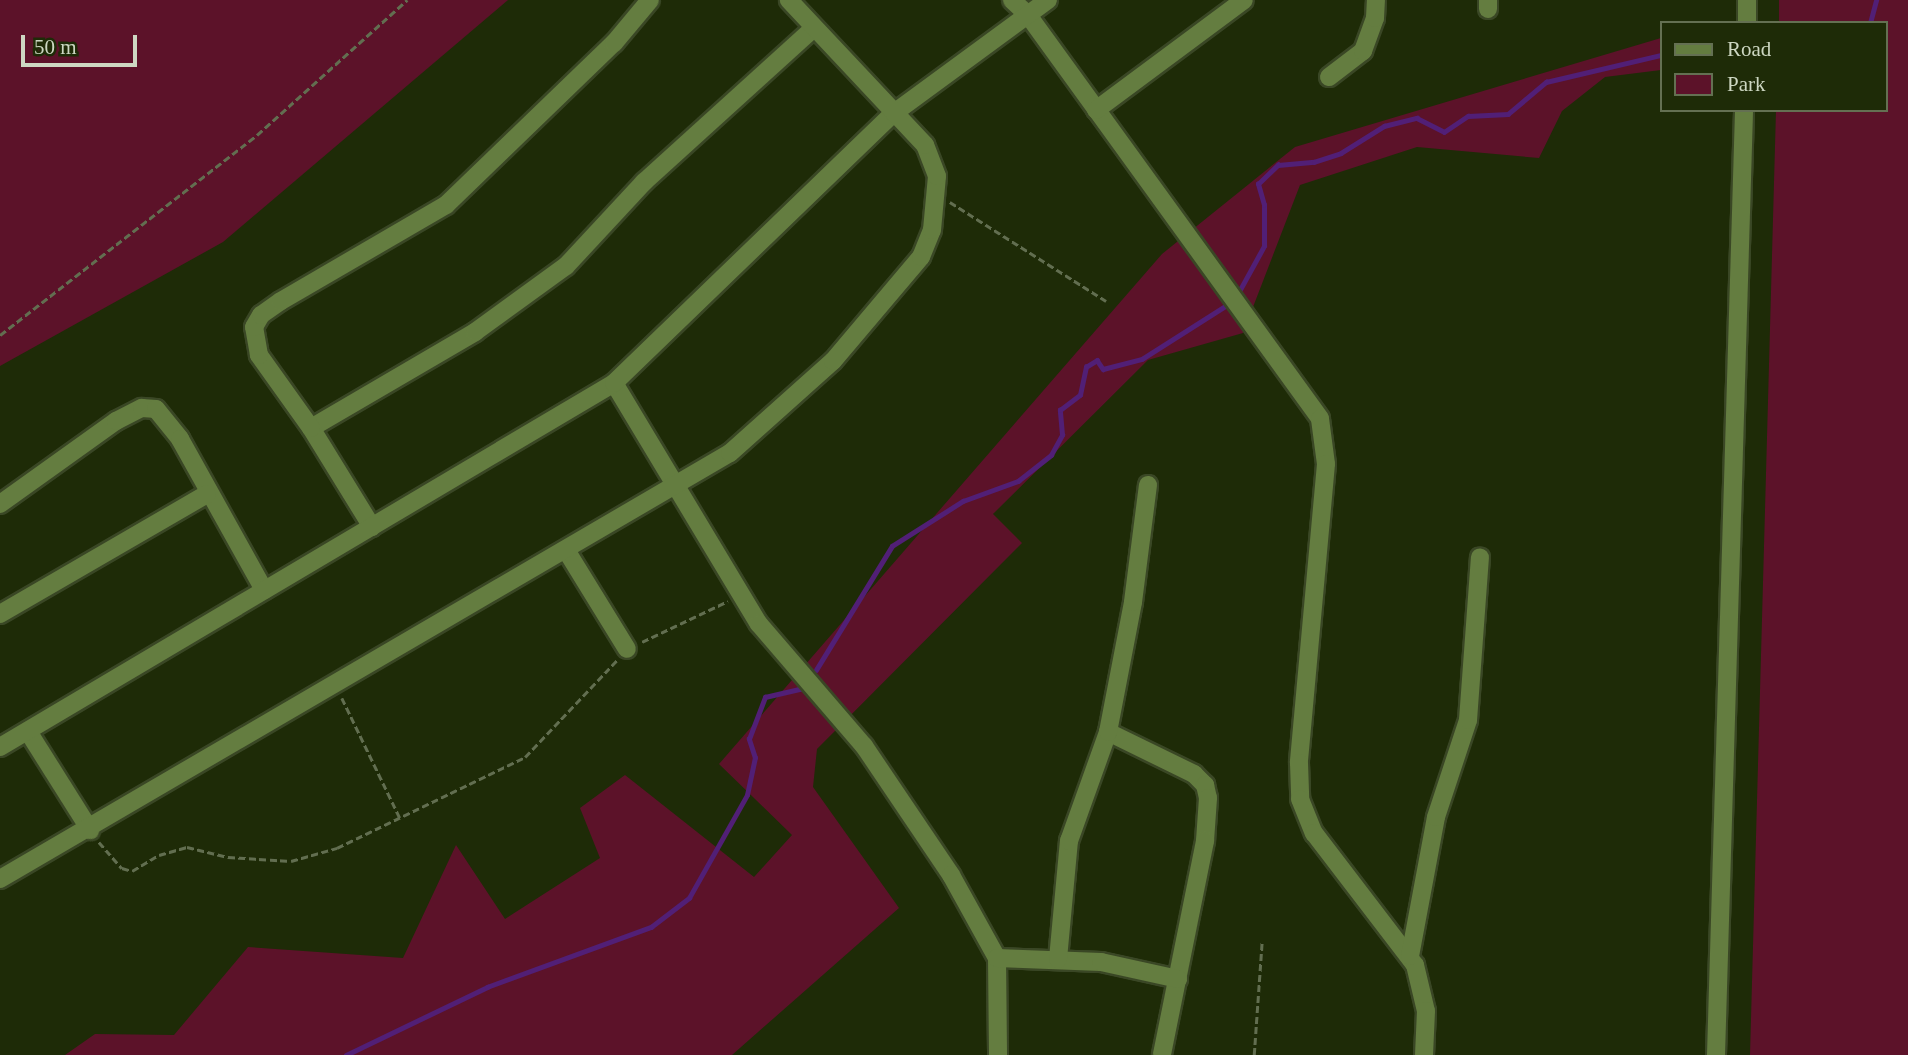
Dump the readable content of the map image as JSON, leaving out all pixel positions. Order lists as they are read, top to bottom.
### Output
{
  "legend": ["Road", "Park"],
  "scale_bar": "50 m"
}
